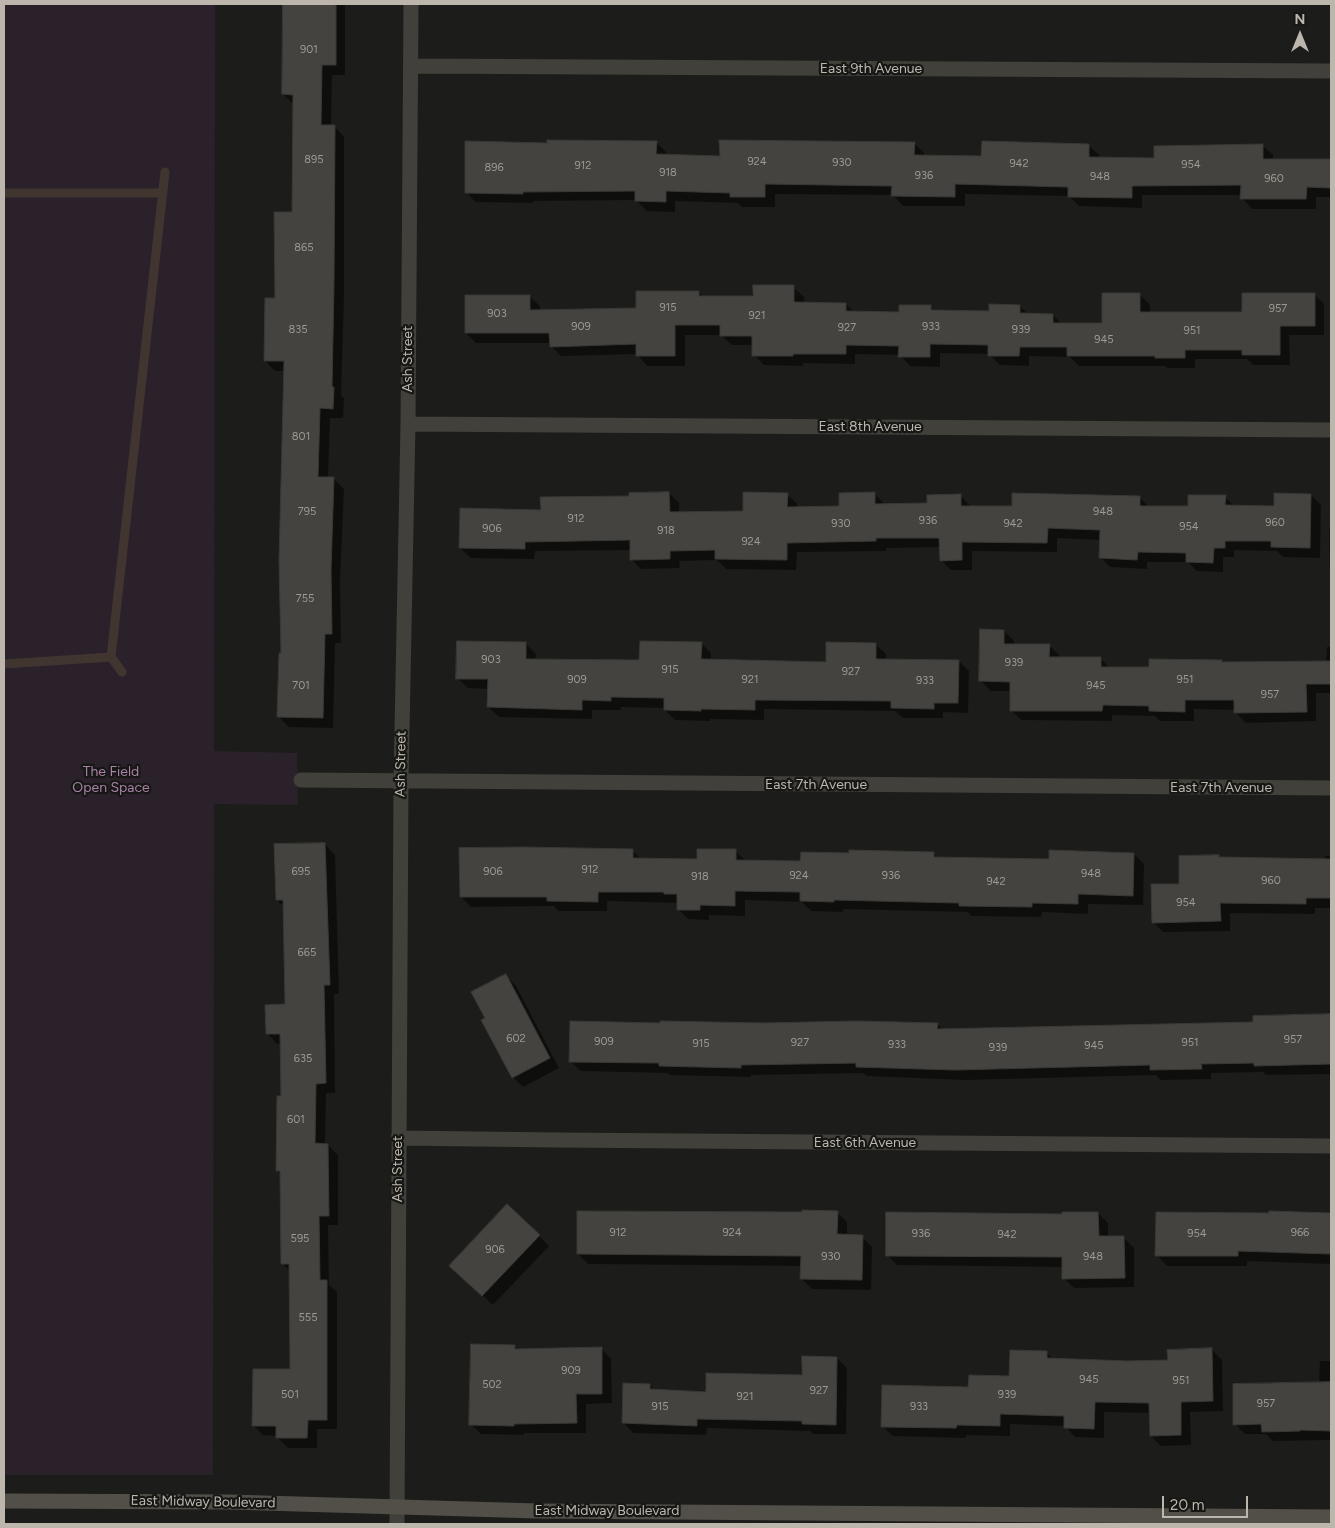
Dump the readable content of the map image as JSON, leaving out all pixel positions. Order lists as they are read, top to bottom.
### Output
{
  "streets": {
    "main road": ["East Midway Boulevard"],
    "street": [
      "East 9th Avenue",
      "Ash Street",
      "East 8th Avenue",
      "East 7th Avenue",
      "East 6th Avenue"
    ]
  },
  "crossings": [
    ["East 9th Avenue", "Ash Street"],
    ["Ash Street", "East 8th Avenue"],
    ["Ash Street", "East 7th Avenue"],
    ["Ash Street", "East 6th Avenue"],
    ["Ash Street", "East Midway Boulevard"]
  ],
  "parks": ["The Field Open Space"],
  "house_numbers": [
    "901",
    "895",
    "924",
    "930",
    "942",
    "954",
    "912",
    "896",
    "918",
    "936",
    "948",
    "960",
    "865",
    "915",
    "957",
    "903",
    "921",
    "909",
    "933",
    "927",
    "835",
    "939",
    "951",
    "945",
    "801",
    "795",
    "948",
    "912",
    "936",
    "960",
    "930",
    "942",
    "954",
    "906",
    "918",
    "924",
    "755",
    "903",
    "939",
    "915",
    "927",
    "909",
    "921",
    "951",
    "933",
    "701",
    "945",
    "957",
    "912",
    "695",
    "906",
    "948",
    "924",
    "936",
    "918",
    "960",
    "942",
    "954",
    "665",
    "602",
    "957",
    "909",
    "927",
    "951",
    "915",
    "933",
    "945",
    "939",
    "635",
    "601",
    "912",
    "924",
    "966",
    "936",
    "954",
    "942",
    "595",
    "906",
    "930",
    "948",
    "555",
    "909",
    "945",
    "951",
    "502",
    "927",
    "501",
    "939",
    "921",
    "957",
    "915",
    "933"
  ],
  "scale_bar": "20 m",
  "north": "top"
}
